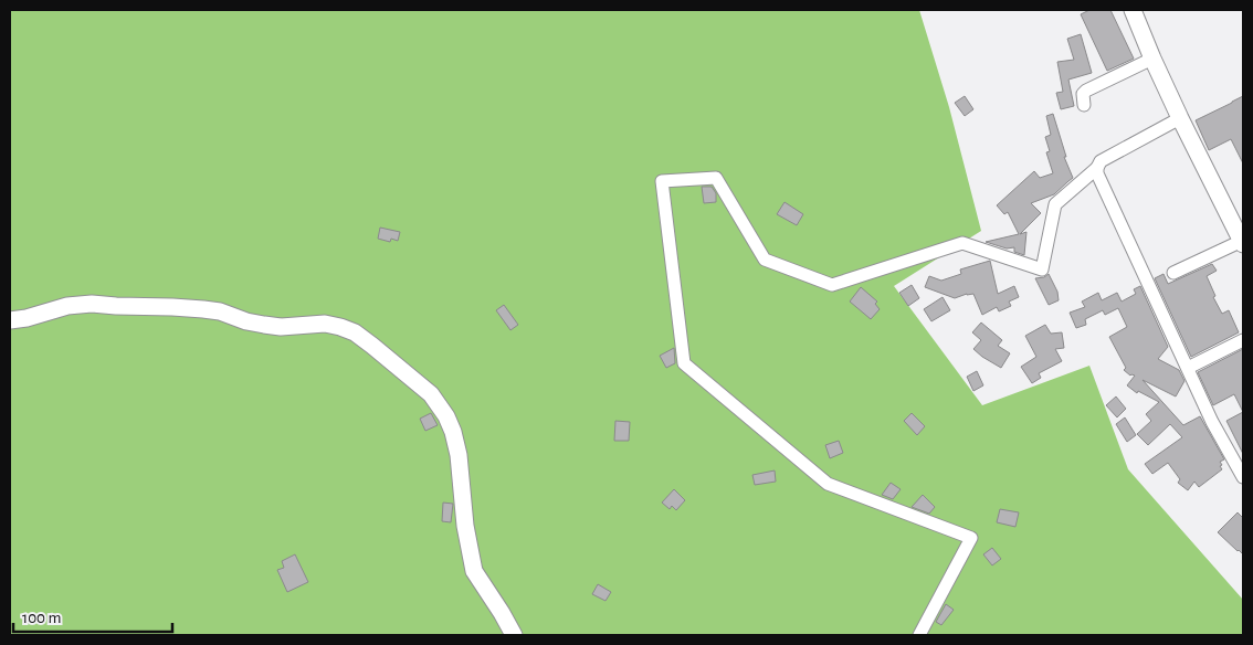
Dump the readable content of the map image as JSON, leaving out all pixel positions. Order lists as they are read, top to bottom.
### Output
{
  "scale_bar": "100 m"
}
